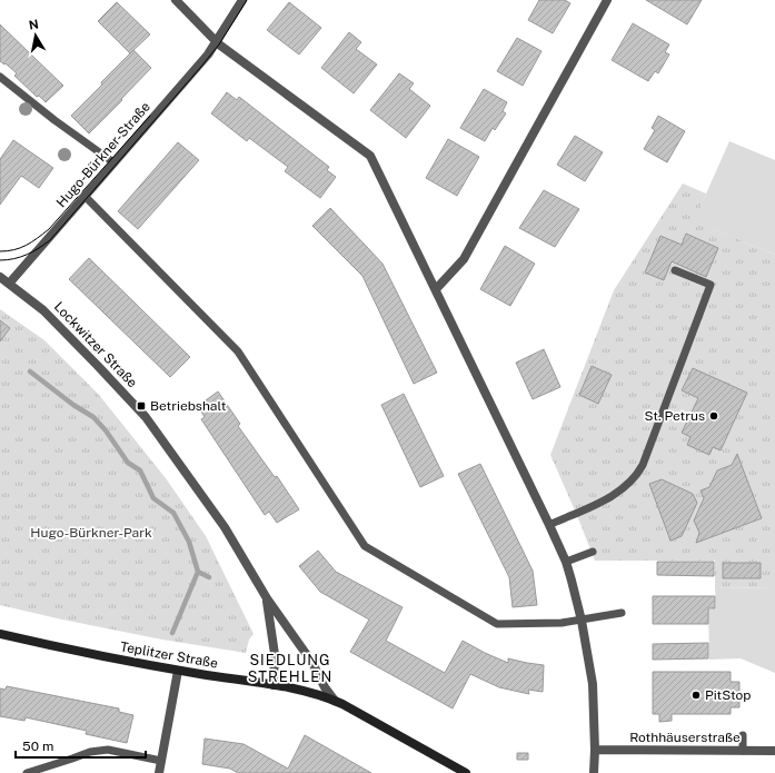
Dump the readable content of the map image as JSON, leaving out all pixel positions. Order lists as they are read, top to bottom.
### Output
{
  "streets": {
    "main road": ["Teplitzer Straße"],
    "street": ["Hugo-Bürkner-Straße", "Lockwitzer Straße", "Rothhäuserstraße"]
  },
  "crossings": [
    ["Hugo-Bürkner-Straße", "Lockwitzer Straße"],
    ["Lockwitzer Straße", "Teplitzer Straße"]
  ],
  "districts": ["SIEDLUNG STREHLEN"],
  "parks": ["Hugo-Bürkner-Park"],
  "places": {
    "transit": ["Betriebshalt"],
    "other": ["St. Petrus", "PitStop"]
  },
  "scale_bar": "50 m",
  "north": "top"
}
